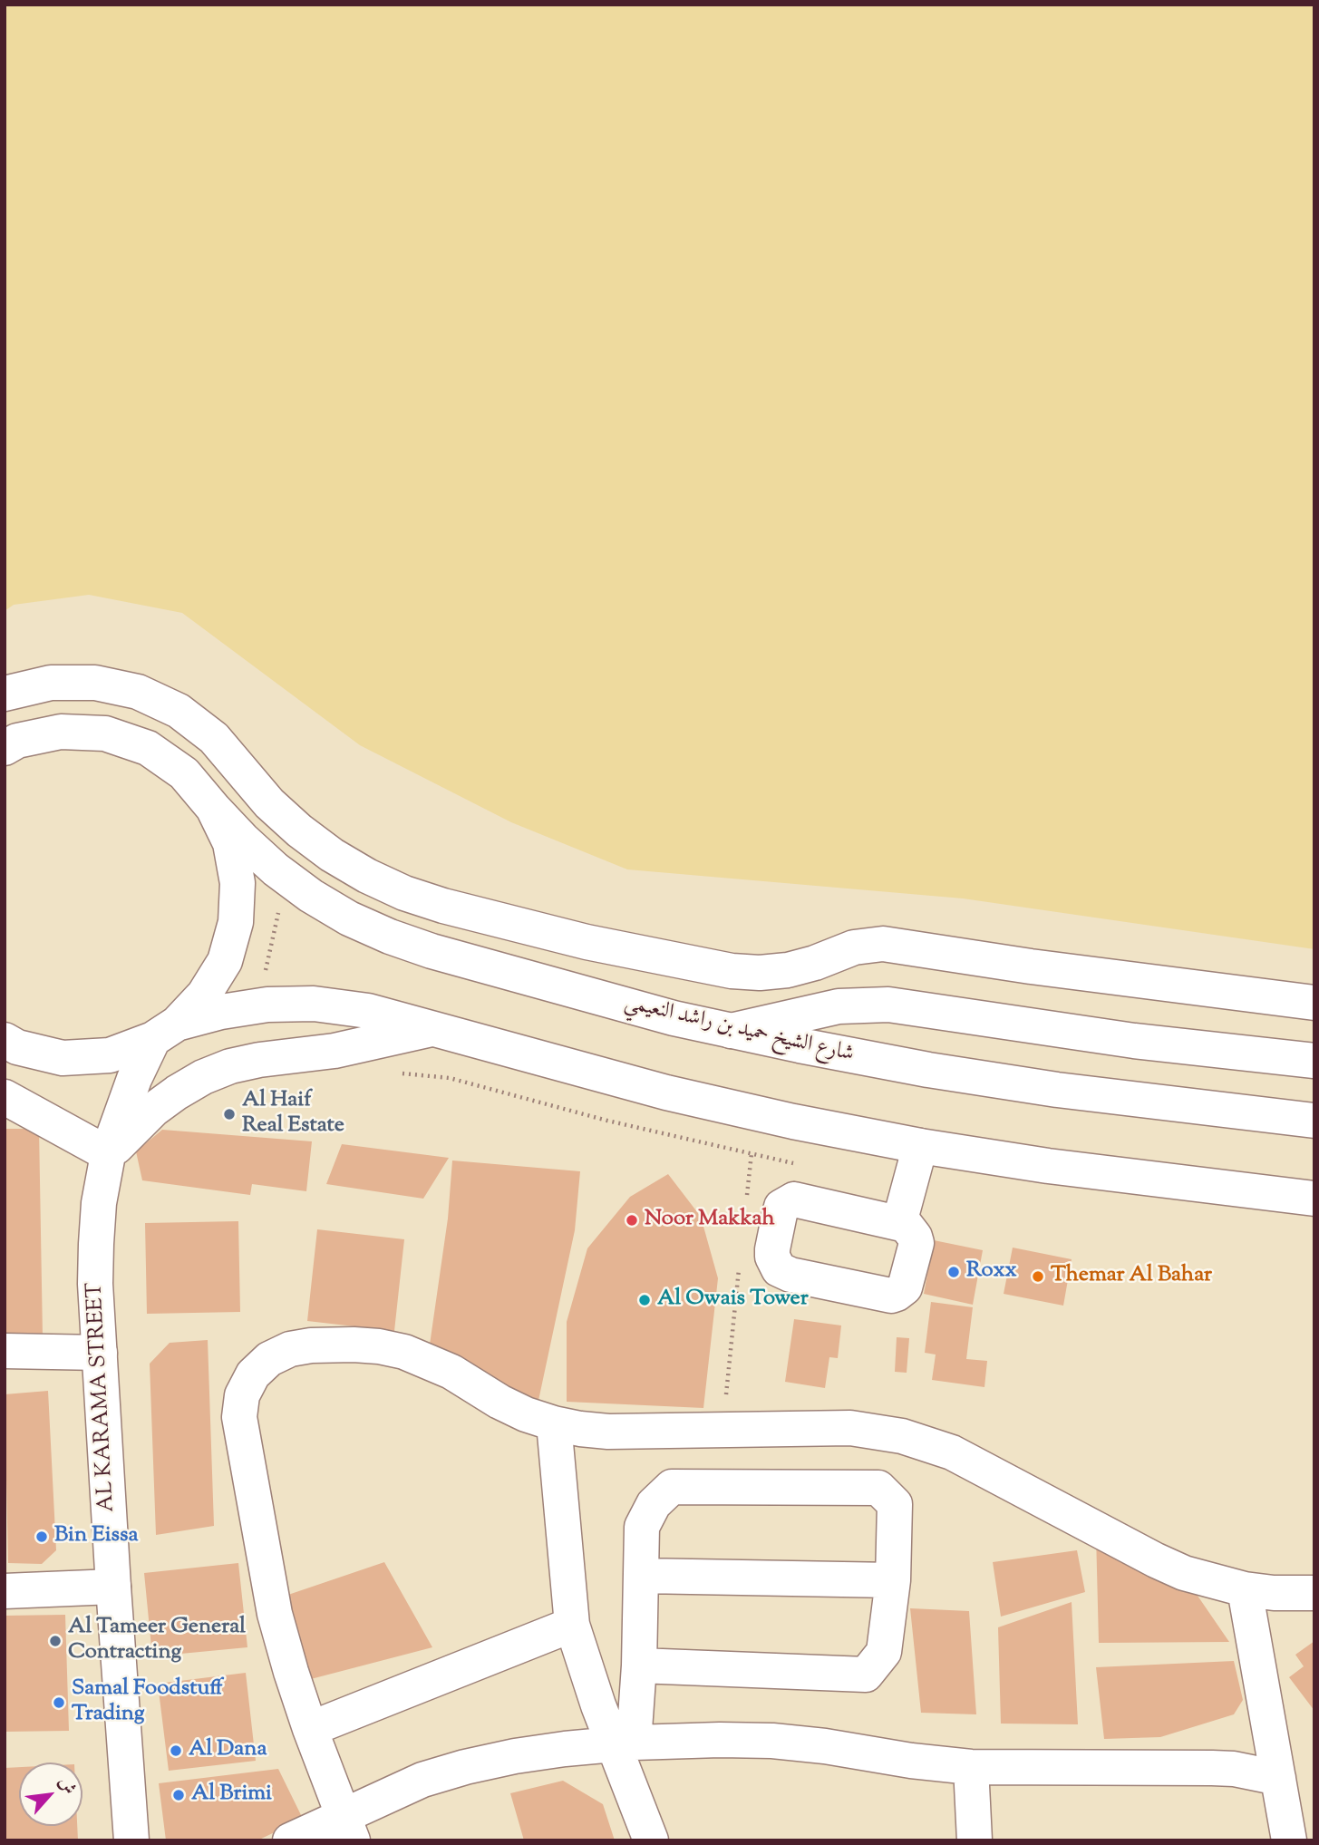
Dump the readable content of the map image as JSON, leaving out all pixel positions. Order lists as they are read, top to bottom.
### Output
{
  "streets": {
    "street": ["شارع الشيخ حميد بن راشد النعيمي", "AL KARAMA STREET"]
  },
  "places": [
    "Al Haif Real Estate",
    "Noor Makkah",
    "Roxx",
    "Themar Al Bahar",
    "Al Owais Tower",
    "Bin Eissa",
    "Al Tameer General Contracting",
    "Samal Foodstuff Trading",
    "Al Dana",
    "Al Brimi"
  ],
  "north": "top right"
}
